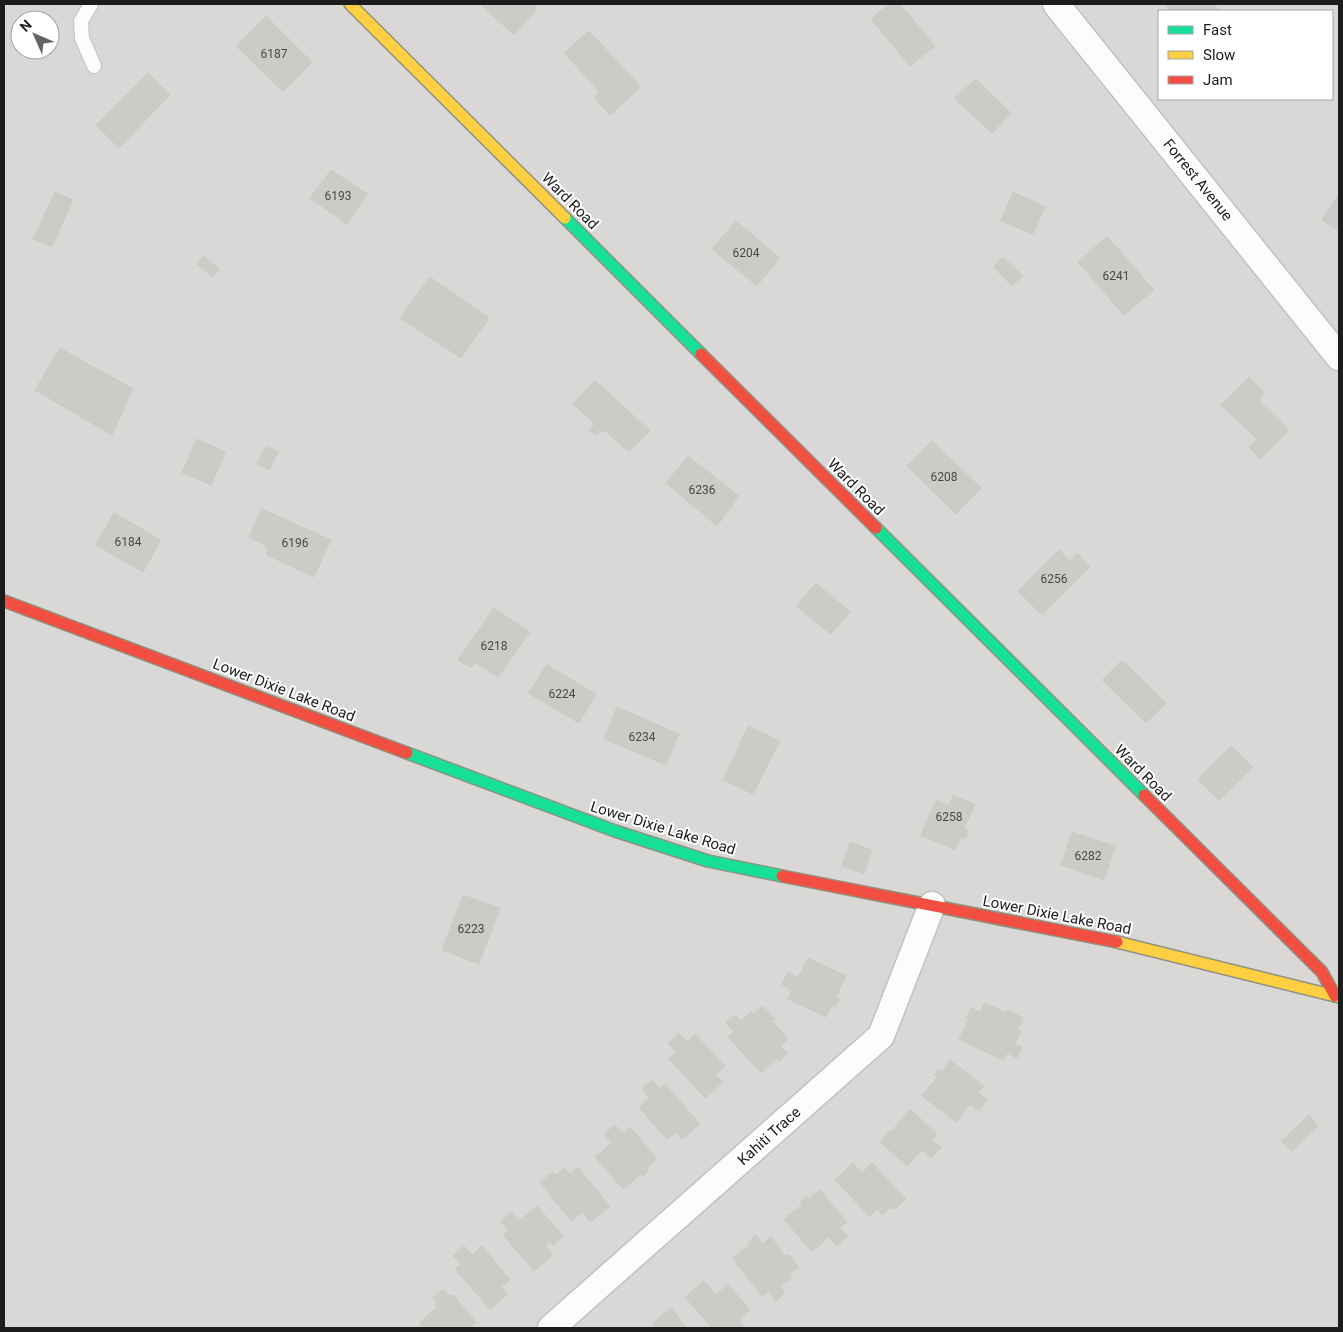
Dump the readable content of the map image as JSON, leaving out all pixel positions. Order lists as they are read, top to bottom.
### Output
{
  "streets": {
    "street": [
      "Forrest Avenue",
      "Ward Road",
      "Lower Dixie Lake Road",
      "Kahiti Trace"
    ]
  },
  "crossings": [
    ["Ward Road", "Lower Dixie Lake Road"],
    ["Lower Dixie Lake Road", "Kahiti Trace"]
  ],
  "house_numbers": [
    "6187",
    "6193",
    "6204",
    "6241",
    "6208",
    "6236",
    "6184",
    "6196",
    "6256",
    "6218",
    "6224",
    "6234",
    "6258",
    "6282",
    "6223"
  ],
  "legend": ["Fast", "Slow", "Jam"],
  "north": "top left"
}
